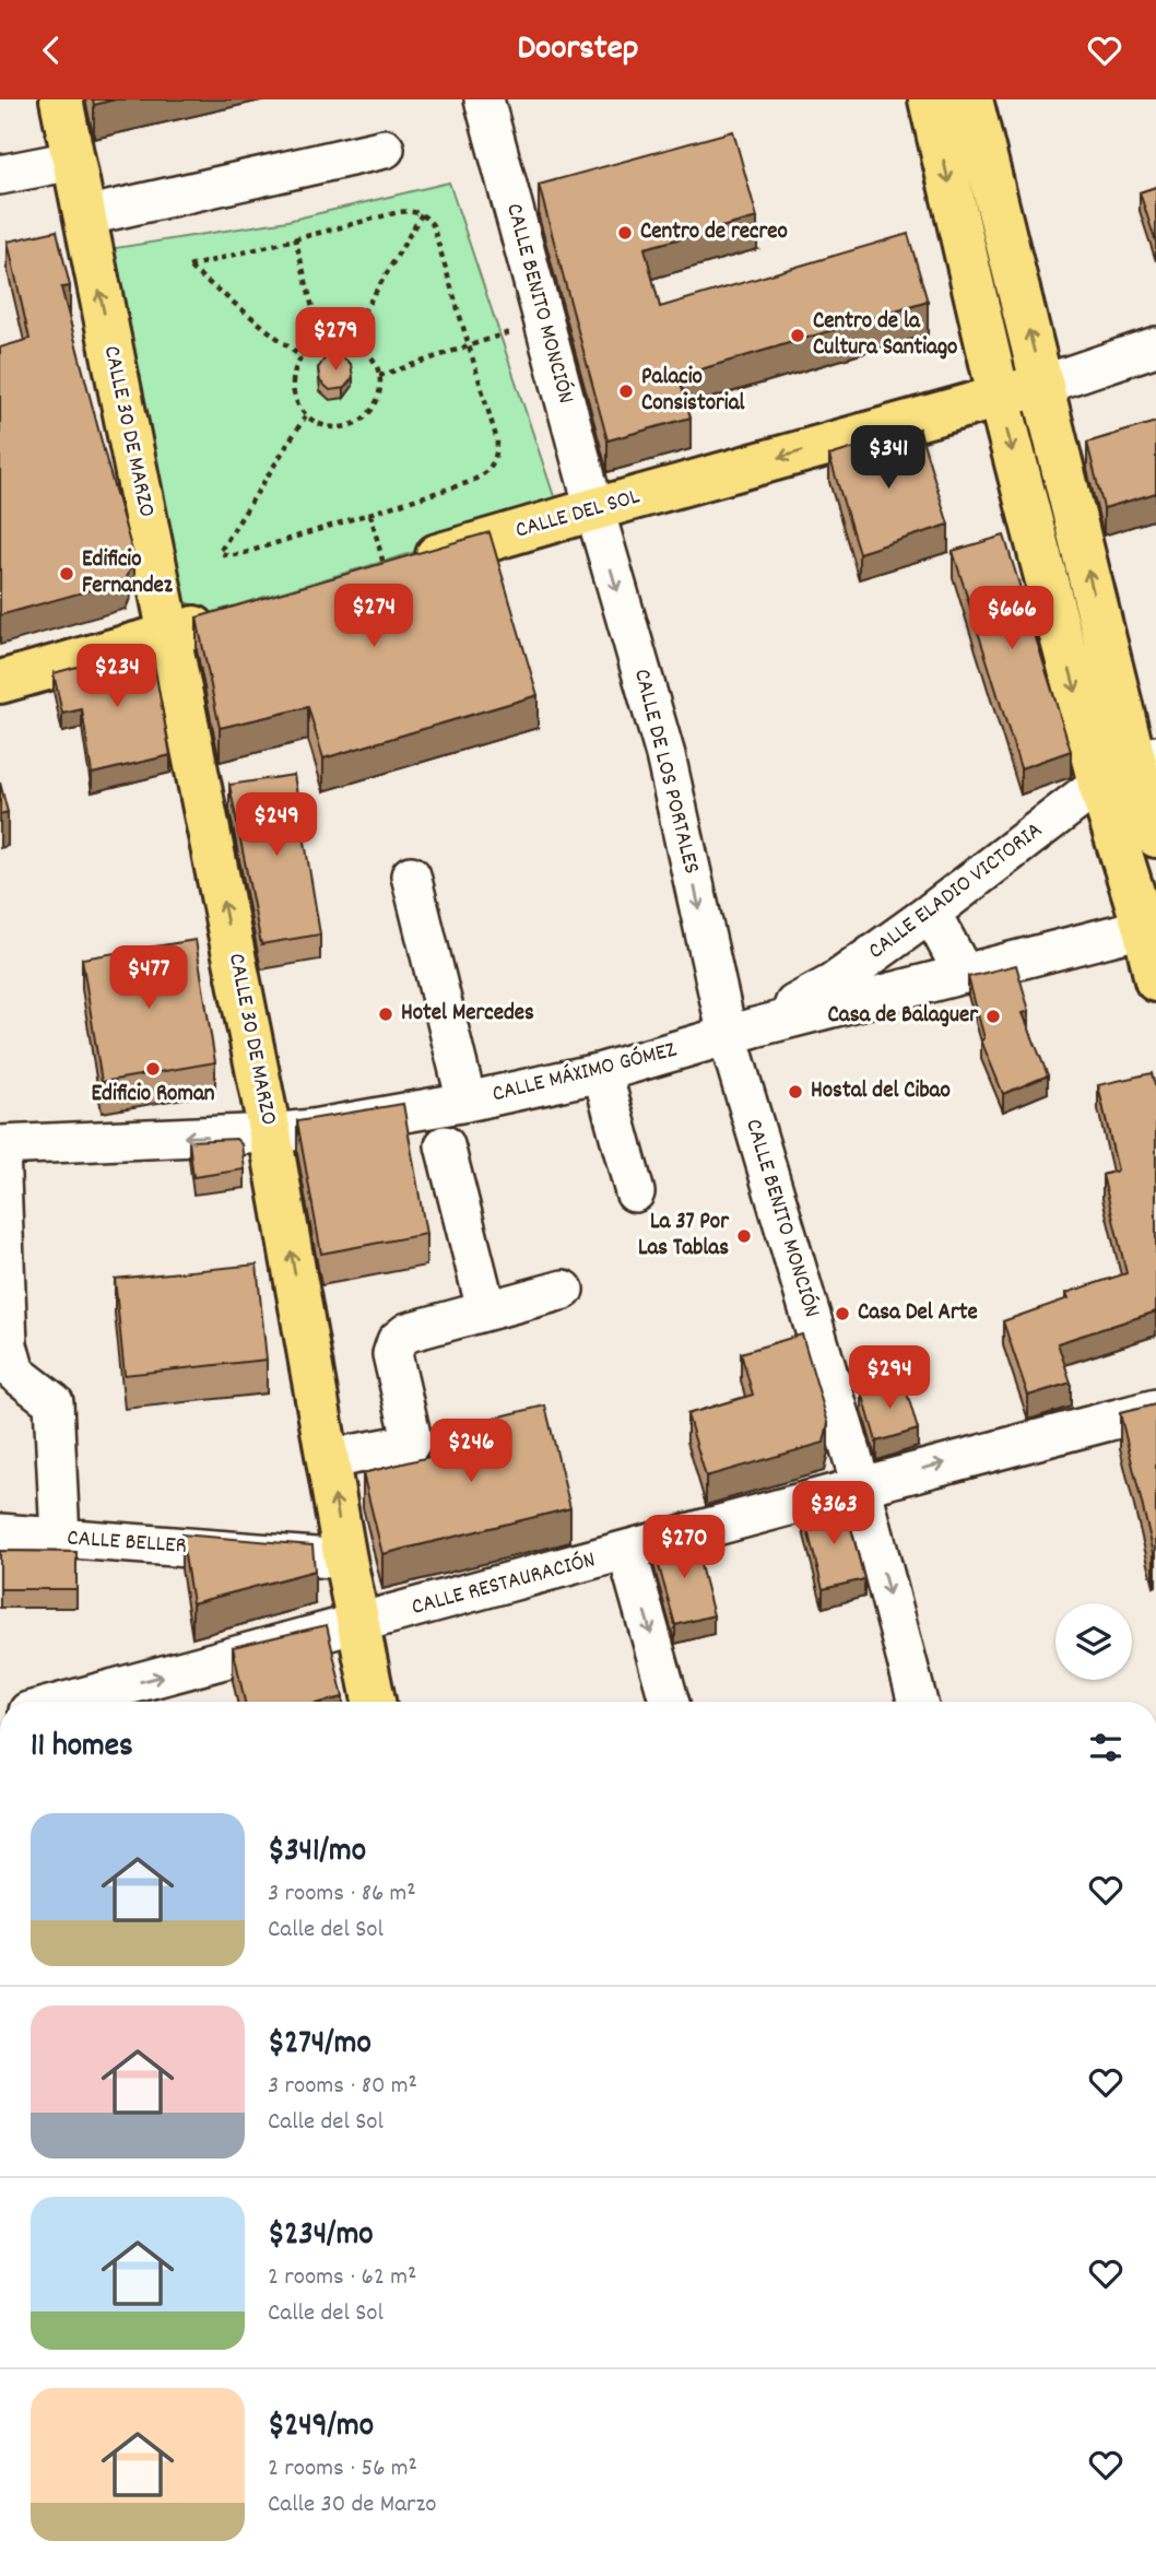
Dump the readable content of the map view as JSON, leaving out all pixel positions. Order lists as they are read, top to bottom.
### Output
{
  "streets": {
    "main road": ["CALLE 30 DE MARZO", "CALLE DEL SOL"],
    "street": [
      "CALLE BENITO MONCIÓN",
      "CALLE DE LOS PORTALES",
      "CALLE ELADIO VICTORIA",
      "CALLE MÁXIMO GÓMEZ",
      "CALLE BELLER",
      "CALLE RESTAURACIÓN"
    ]
  },
  "crossings": [
    ["CALLE BENITO MONCIÓN", "CALLE DEL SOL"],
    ["CALLE BENITO MONCIÓN", "CALLE DE LOS PORTALES"],
    ["CALLE BENITO MONCIÓN", "CALLE ELADIO VICTORIA"],
    ["CALLE BENITO MONCIÓN", "CALLE MÁXIMO GÓMEZ"],
    ["CALLE BENITO MONCIÓN", "CALLE RESTAURACIÓN"],
    ["CALLE 30 DE MARZO", "CALLE MÁXIMO GÓMEZ"],
    ["CALLE 30 DE MARZO", "CALLE BELLER"],
    ["CALLE 30 DE MARZO", "CALLE RESTAURACIÓN"],
    ["CALLE DEL SOL", "CALLE DE LOS PORTALES"],
    ["CALLE DE LOS PORTALES", "CALLE ELADIO VICTORIA"],
    ["CALLE DE LOS PORTALES", "CALLE MÁXIMO GÓMEZ"],
    ["CALLE ELADIO VICTORIA", "CALLE MÁXIMO GÓMEZ"]
  ],
  "one_way": ["CALLE 30 DE MARZO", "CALLE DEL SOL", "CALLE RESTAURACIÓN"],
  "places": [
    "Centro de recreo",
    "Centro de la Cultura Santiago",
    "Palacio Consistorial",
    "Edificio Fernandez",
    "Hotel Mercedes",
    "Casa de Balaguer",
    "Edificio Roman",
    "Hostal del Cibao",
    "La 37 Por Las Tablas",
    "Casa Del Arte"
  ],
  "page": {
    "header": "Doorstep",
    "price": [
      "$279",
      "$341",
      "$274",
      "$666",
      "$234",
      "$249",
      "$477",
      "$294",
      "$246",
      "$363",
      "$270"
    ],
    "heading": "11 homes",
    "list": [
      {
        "name": "$341/mo",
        "note": "3 rooms · 86 m² · Calle del Sol"
      },
      {
        "name": "$274/mo",
        "note": "3 rooms · 80 m² · Calle del Sol"
      },
      {
        "name": "$234/mo",
        "note": "2 rooms · 62 m² · Calle del Sol"
      },
      {
        "name": "$249/mo",
        "note": "2 rooms · 56 m² · Calle 30 de Marzo"
      }
    ]
  }
}
